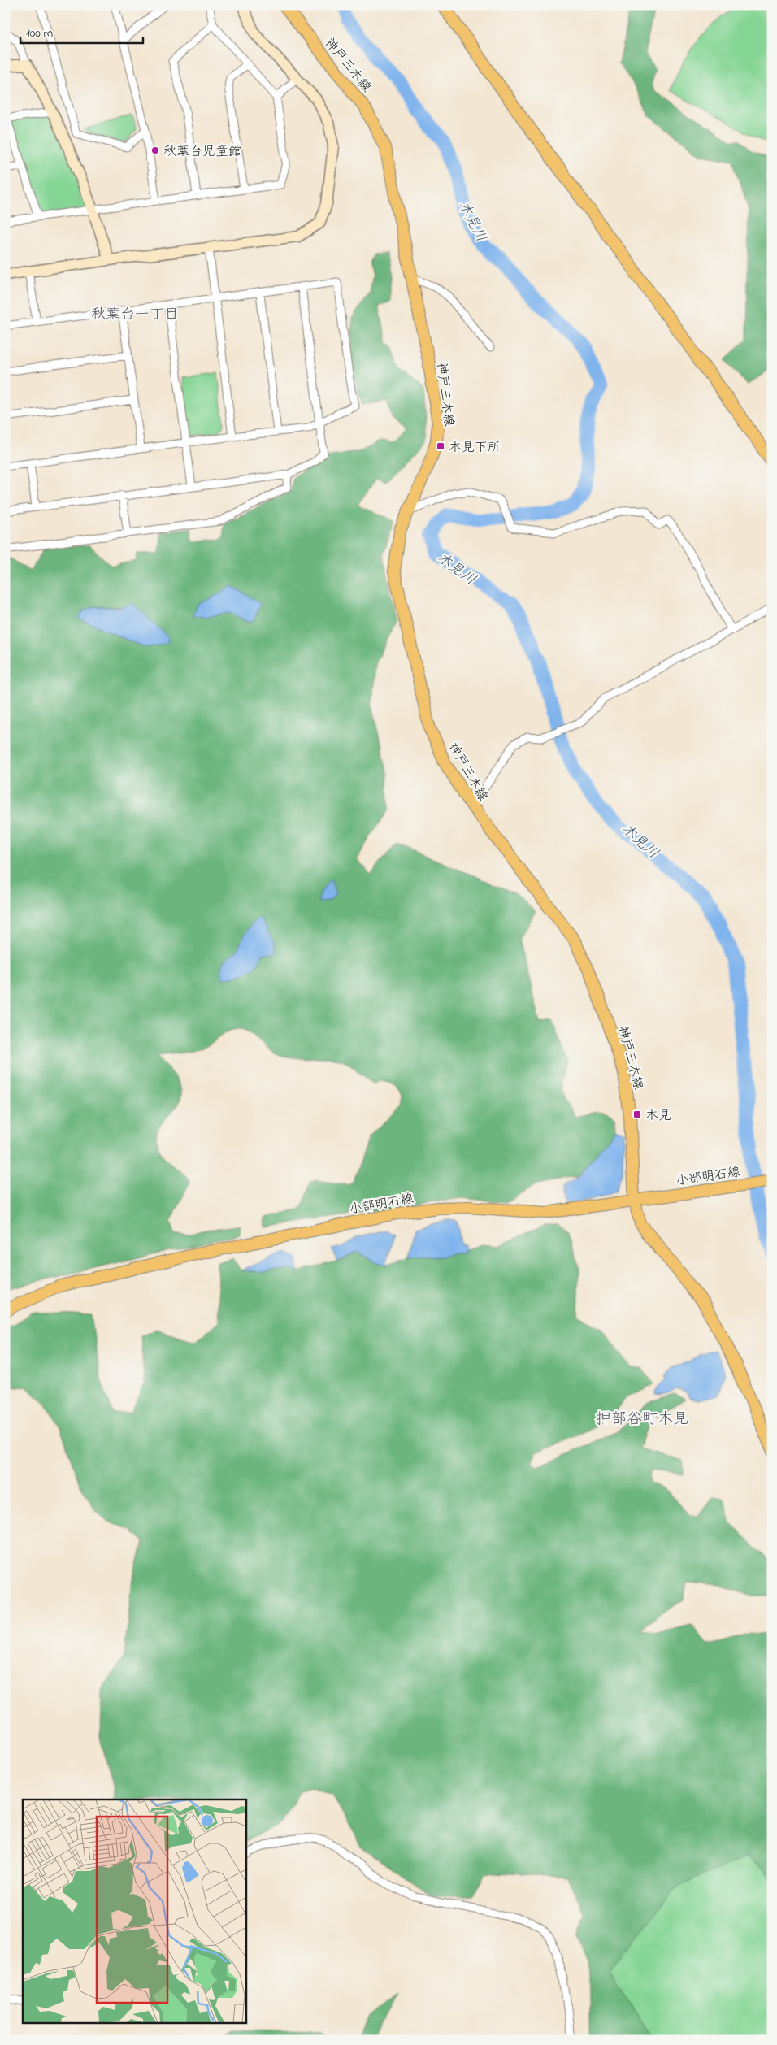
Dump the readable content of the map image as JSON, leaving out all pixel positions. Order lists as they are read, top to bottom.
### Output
{
  "streets": {
    "main road": ["神戸三木線", "小部明石線"]
  },
  "crossings": [
    ["神戸三木線", "小部明石線"]
  ],
  "districts": ["秋葉台一丁目", "押部谷町木見"],
  "water": ["木見川"],
  "places": {
    "other": ["秋葉台児童館"],
    "transit": ["木見下所", "木見"]
  },
  "scale_bar": "100 m"
}
